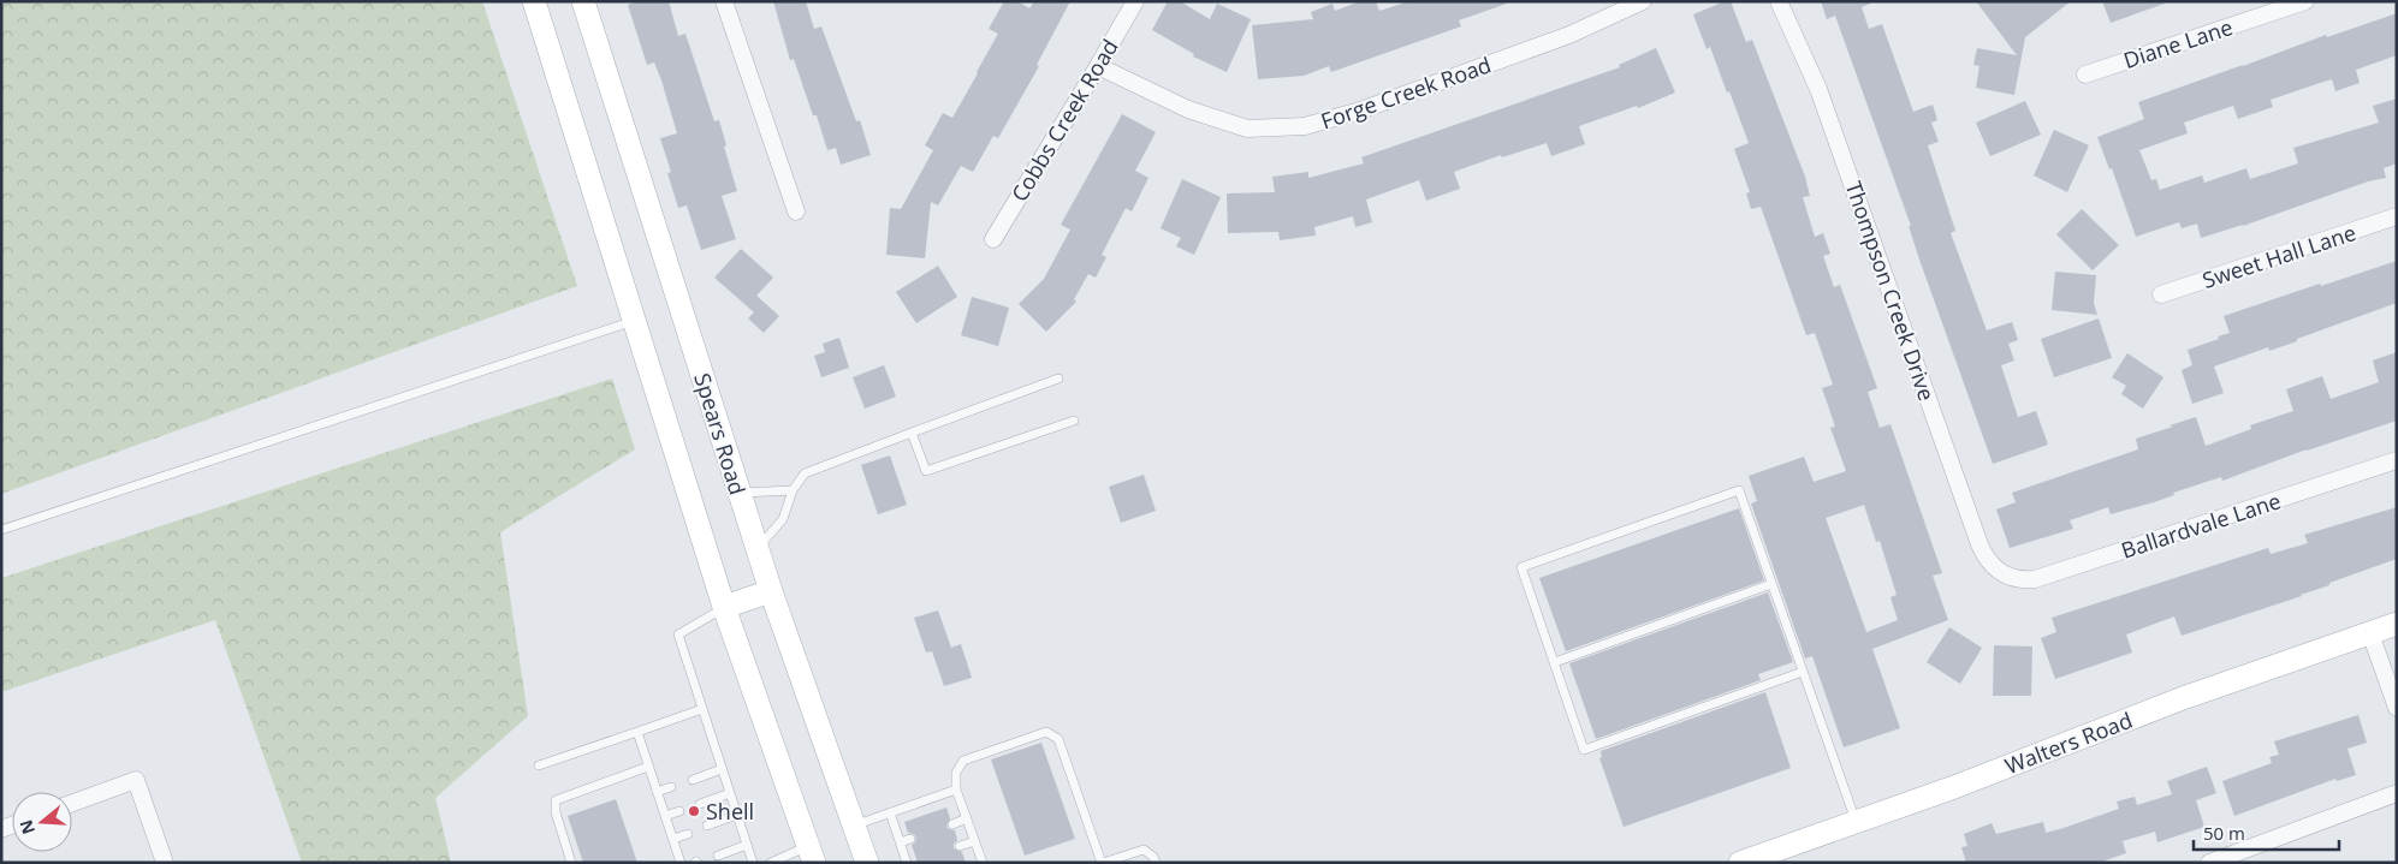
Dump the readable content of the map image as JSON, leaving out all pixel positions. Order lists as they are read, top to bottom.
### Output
{
  "streets": {
    "main road": ["Spears Road", "Walters Road"],
    "street": [
      "Diane Lane",
      "Forge Creek Road",
      "Cobbs Creek Road",
      "Sweet Hall Lane",
      "Thompson Creek Drive",
      "Ballardvale Lane"
    ]
  },
  "crossings": [
    ["Forge Creek Road", "Cobbs Creek Road"],
    ["Thompson Creek Drive", "Ballardvale Lane"]
  ],
  "places": ["Shell"],
  "scale_bar": "50 m",
  "north": "left"
}
